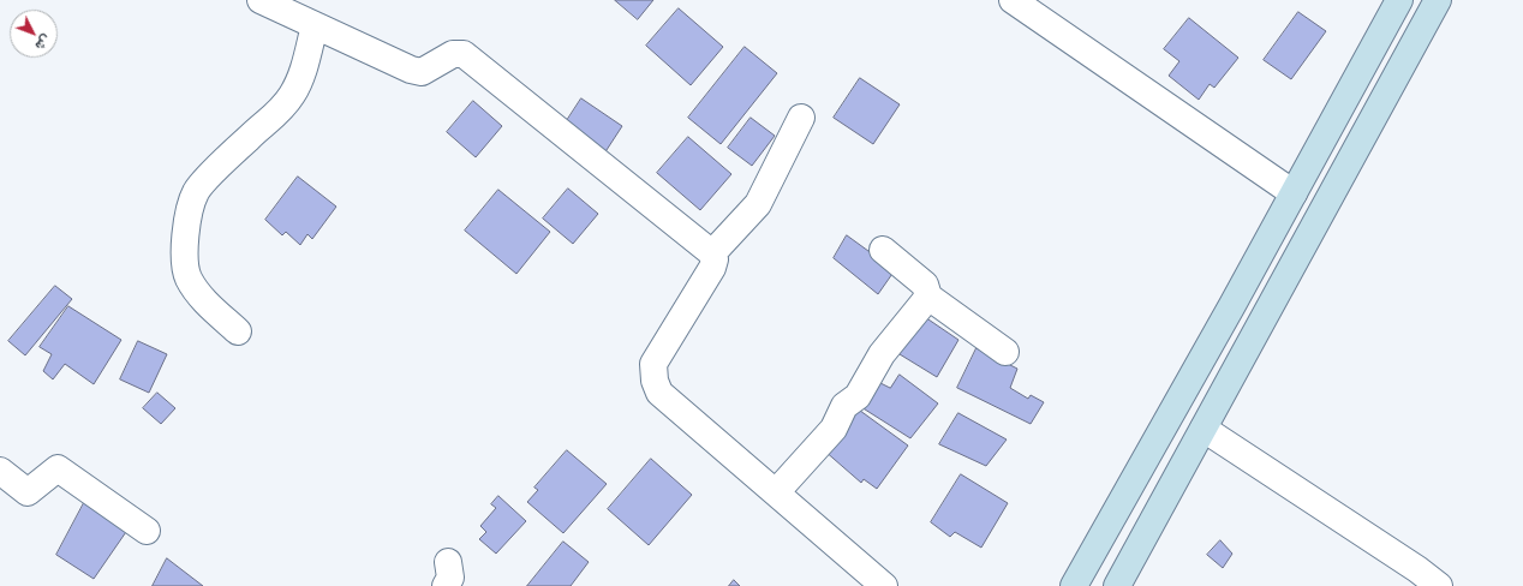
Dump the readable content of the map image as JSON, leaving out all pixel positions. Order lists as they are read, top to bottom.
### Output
{
  "north": "bottom right"
}
